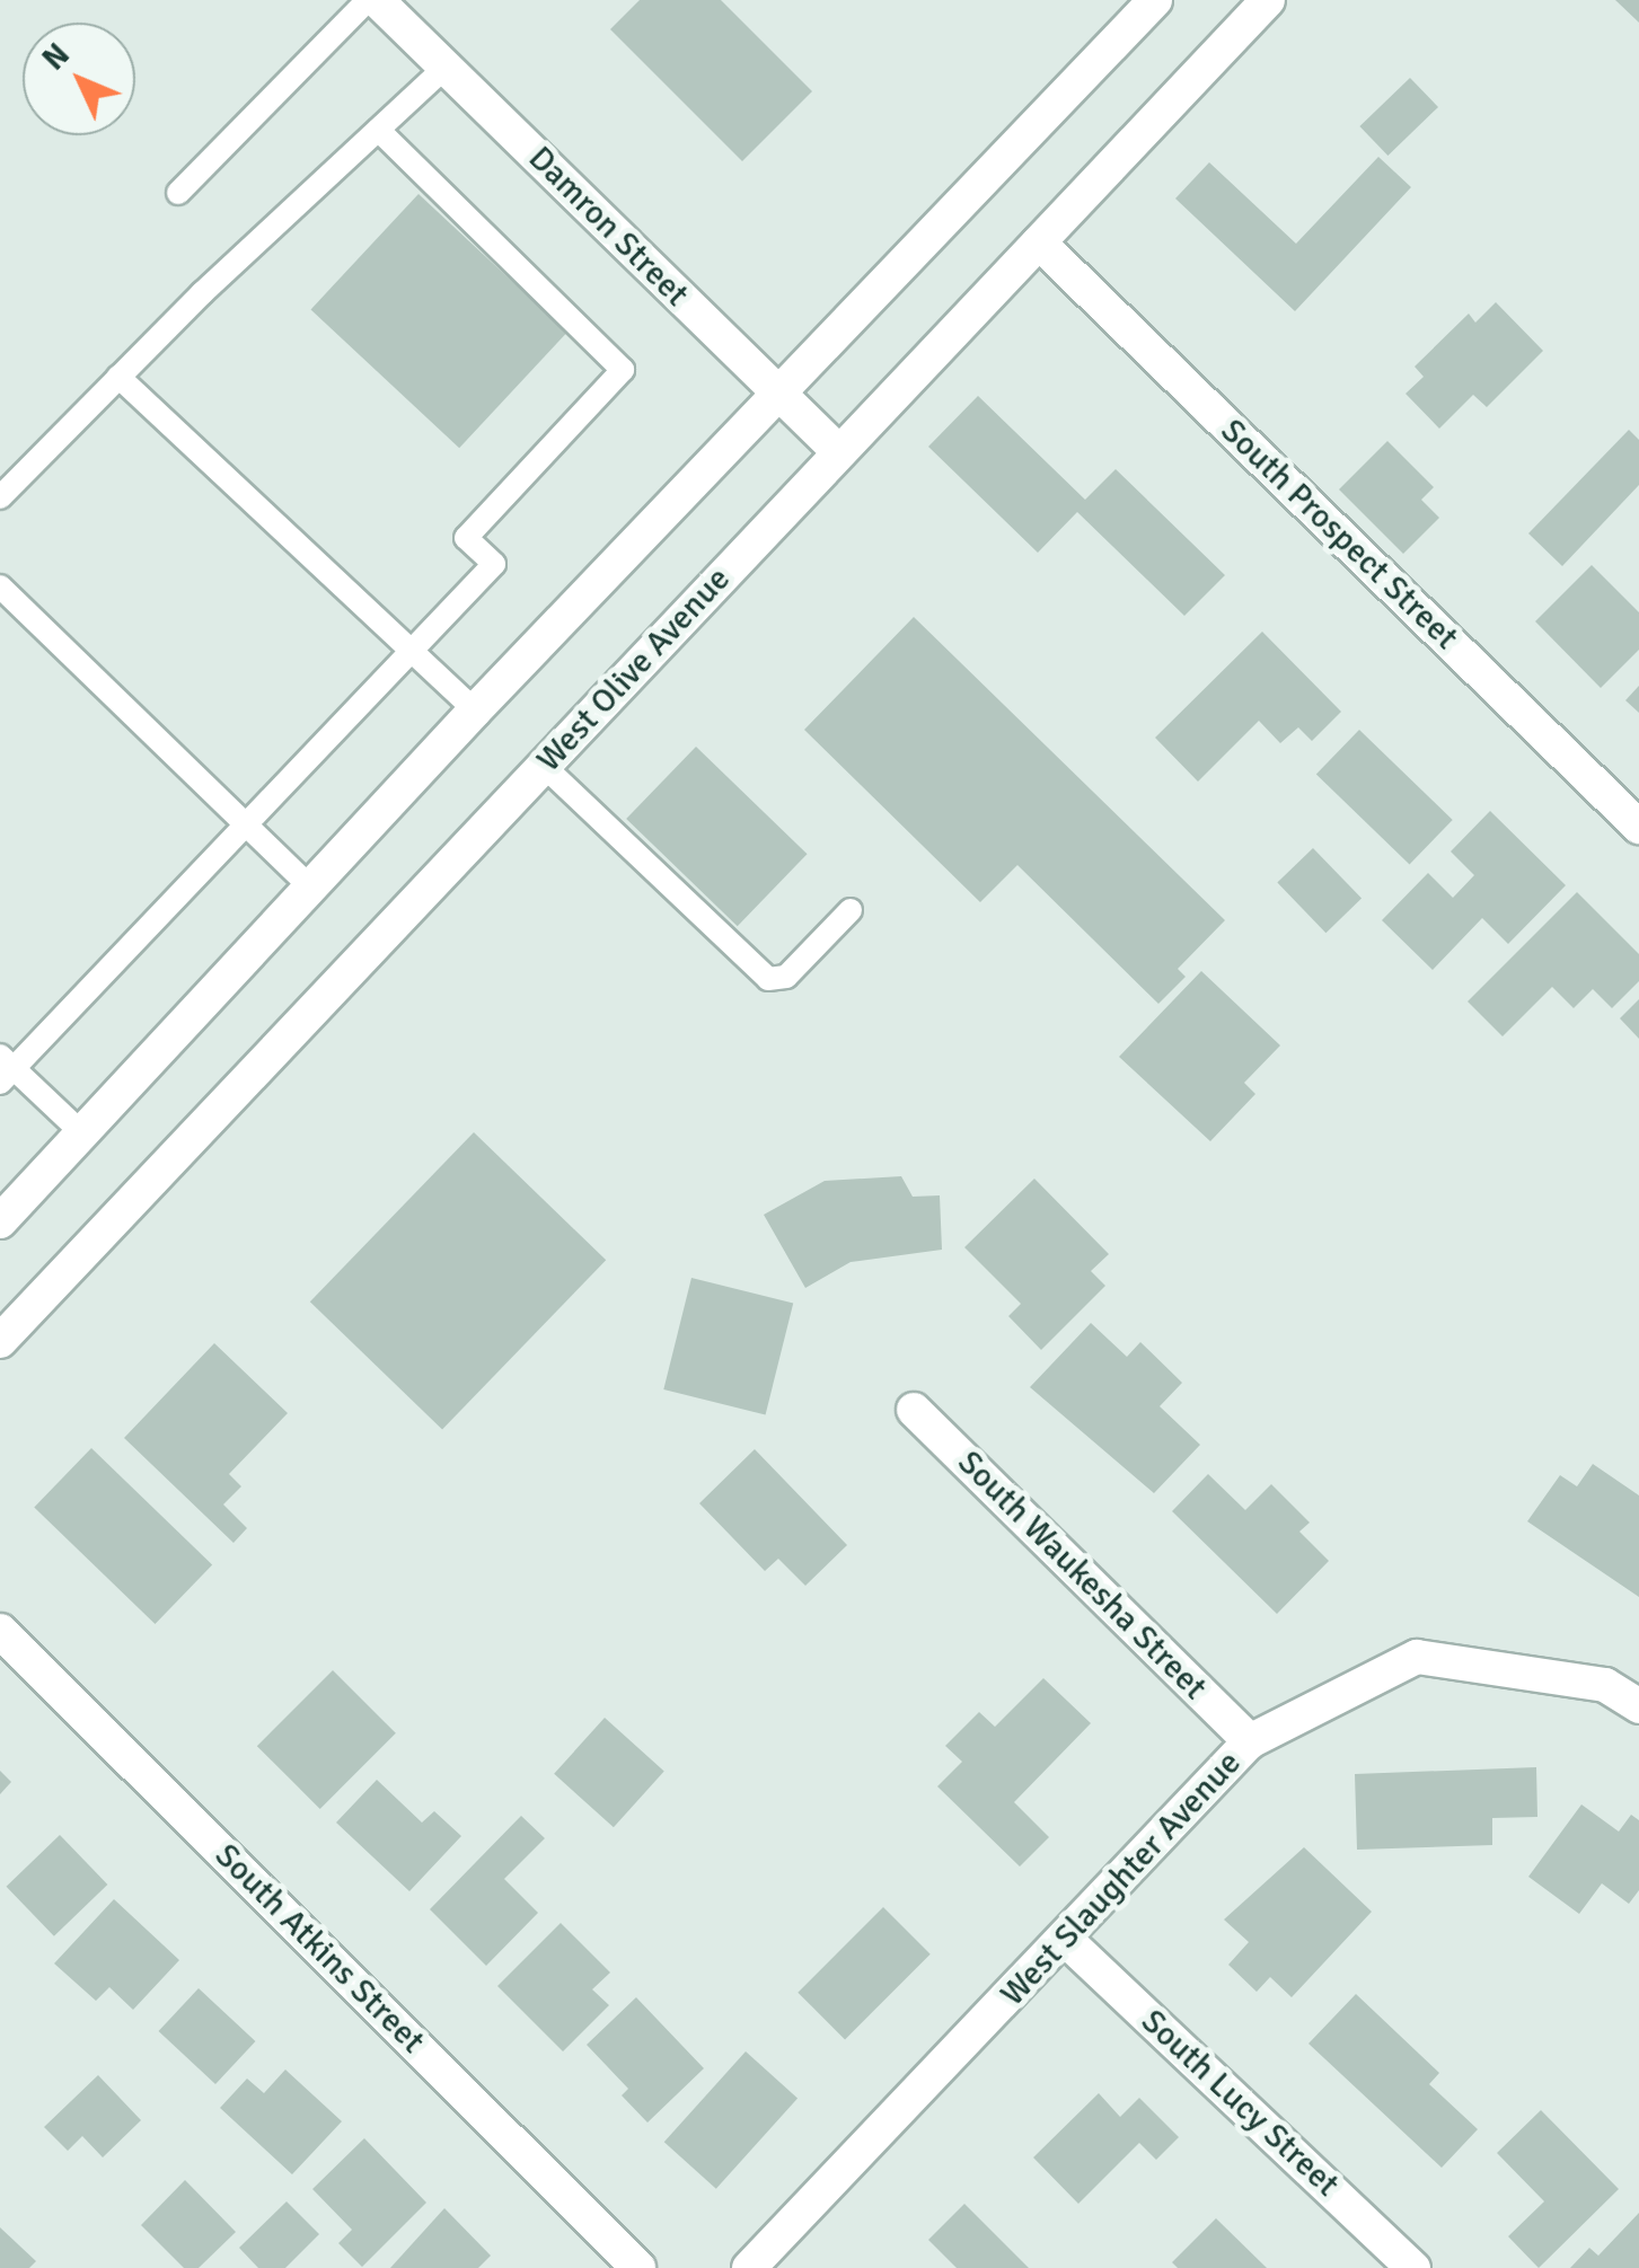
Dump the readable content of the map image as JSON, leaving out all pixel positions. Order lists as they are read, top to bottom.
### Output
{
  "streets": {
    "street": [
      "Damron Street",
      "South Prospect Street",
      "West Olive Avenue",
      "South Waukesha Street",
      "West Slaughter Avenue",
      "South Atkins Street",
      "South Lucy Street"
    ]
  },
  "crossings": [
    ["Damron Street", "West Olive Avenue"],
    ["South Prospect Street", "West Olive Avenue"],
    ["South Waukesha Street", "West Slaughter Avenue"],
    ["West Slaughter Avenue", "South Lucy Street"]
  ],
  "north": "top left"
}
